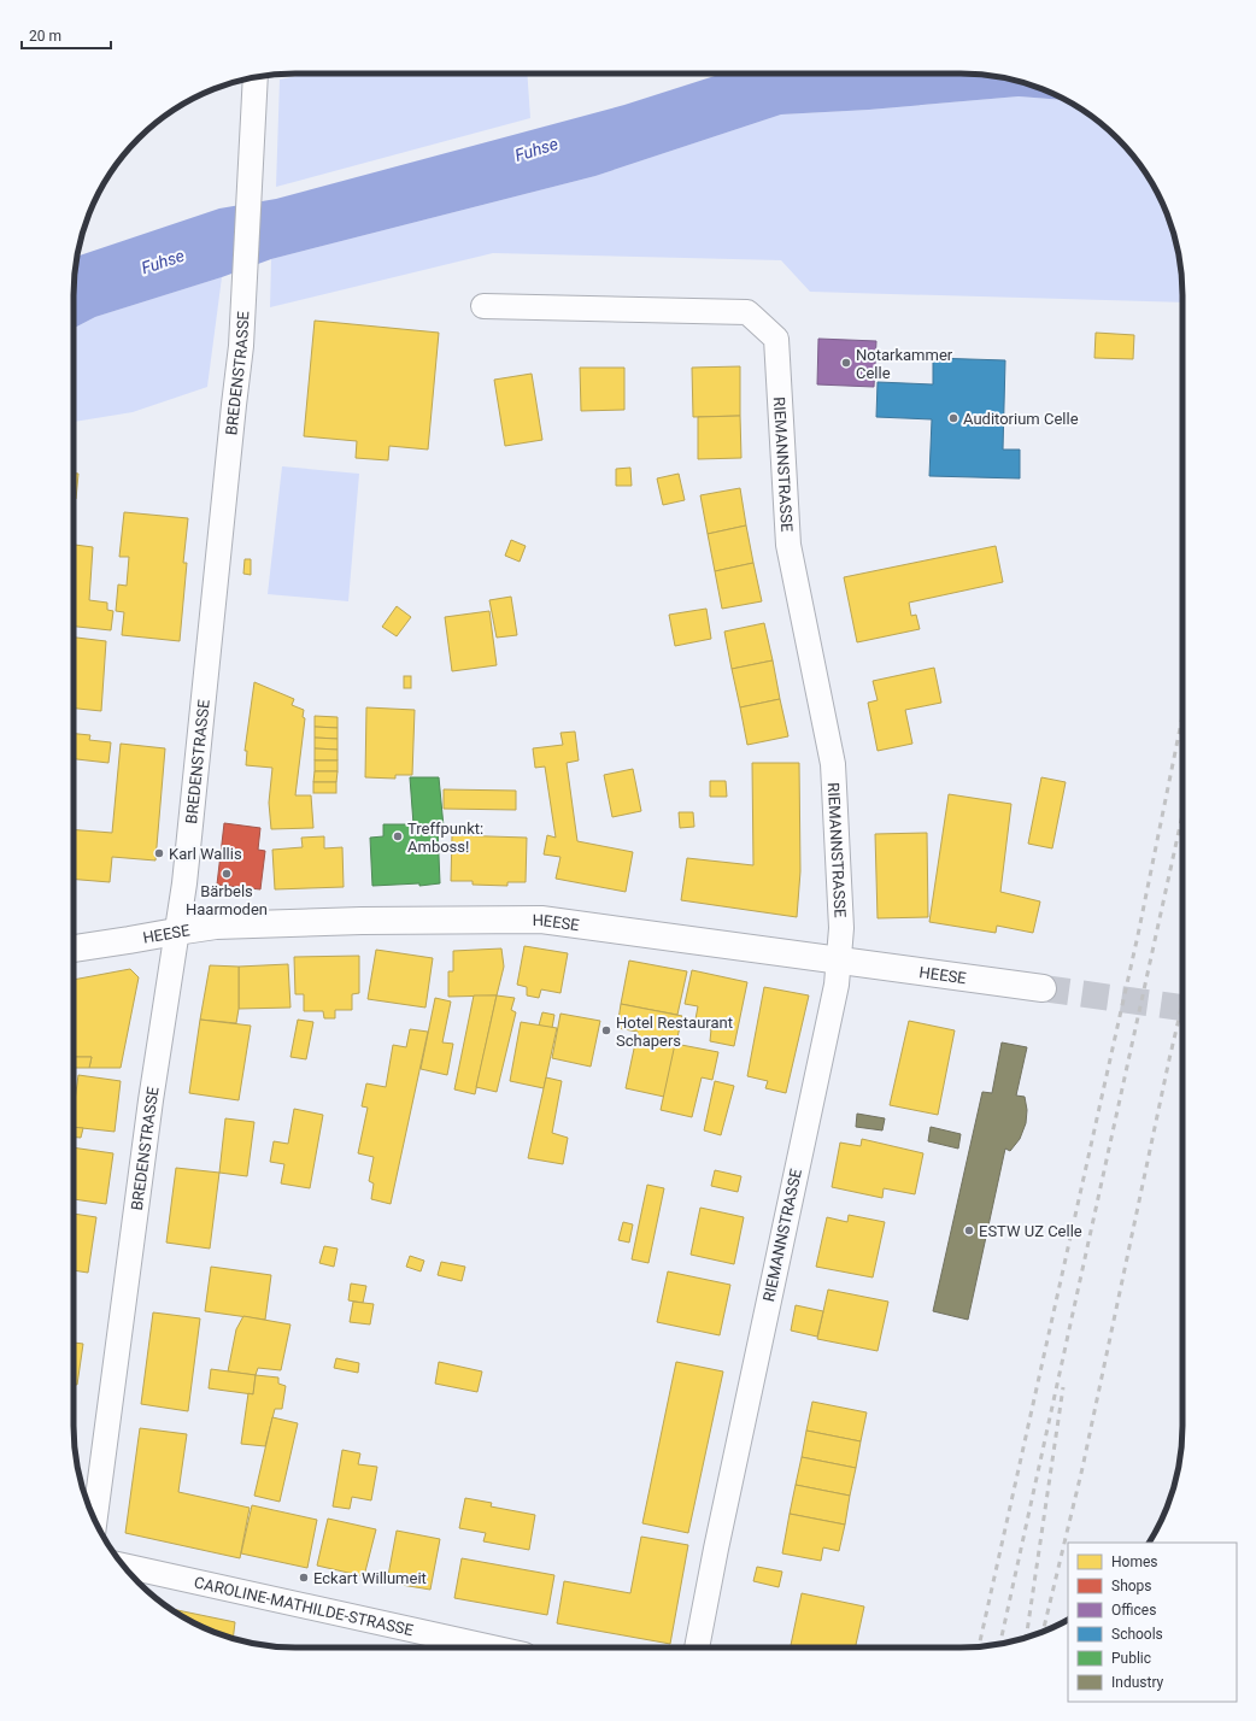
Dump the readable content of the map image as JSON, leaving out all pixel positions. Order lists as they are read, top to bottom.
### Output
{
  "streets": {
    "street": [
      "BREDENSTRASSE",
      "RIEMANNSTRASSE",
      "HEESE",
      "CAROLINE-MATHILDE-STRASSE"
    ]
  },
  "crossings": [
    ["BREDENSTRASSE", "HEESE"],
    ["RIEMANNSTRASSE", "HEESE"]
  ],
  "water": ["Fuhse"],
  "places": [
    "Notarkammer Celle",
    "Auditorium Celle",
    "Treffpunkt: Amboss!",
    "Karl Wallis",
    "Bärbels Haarmoden",
    "Hotel Restaurant Schapers",
    "ESTW UZ Celle",
    "Eckart Willumeit"
  ],
  "legend": [
    "Homes",
    "Shops",
    "Offices",
    "Schools",
    "Public",
    "Industry"
  ],
  "scale_bar": "20 m"
}
